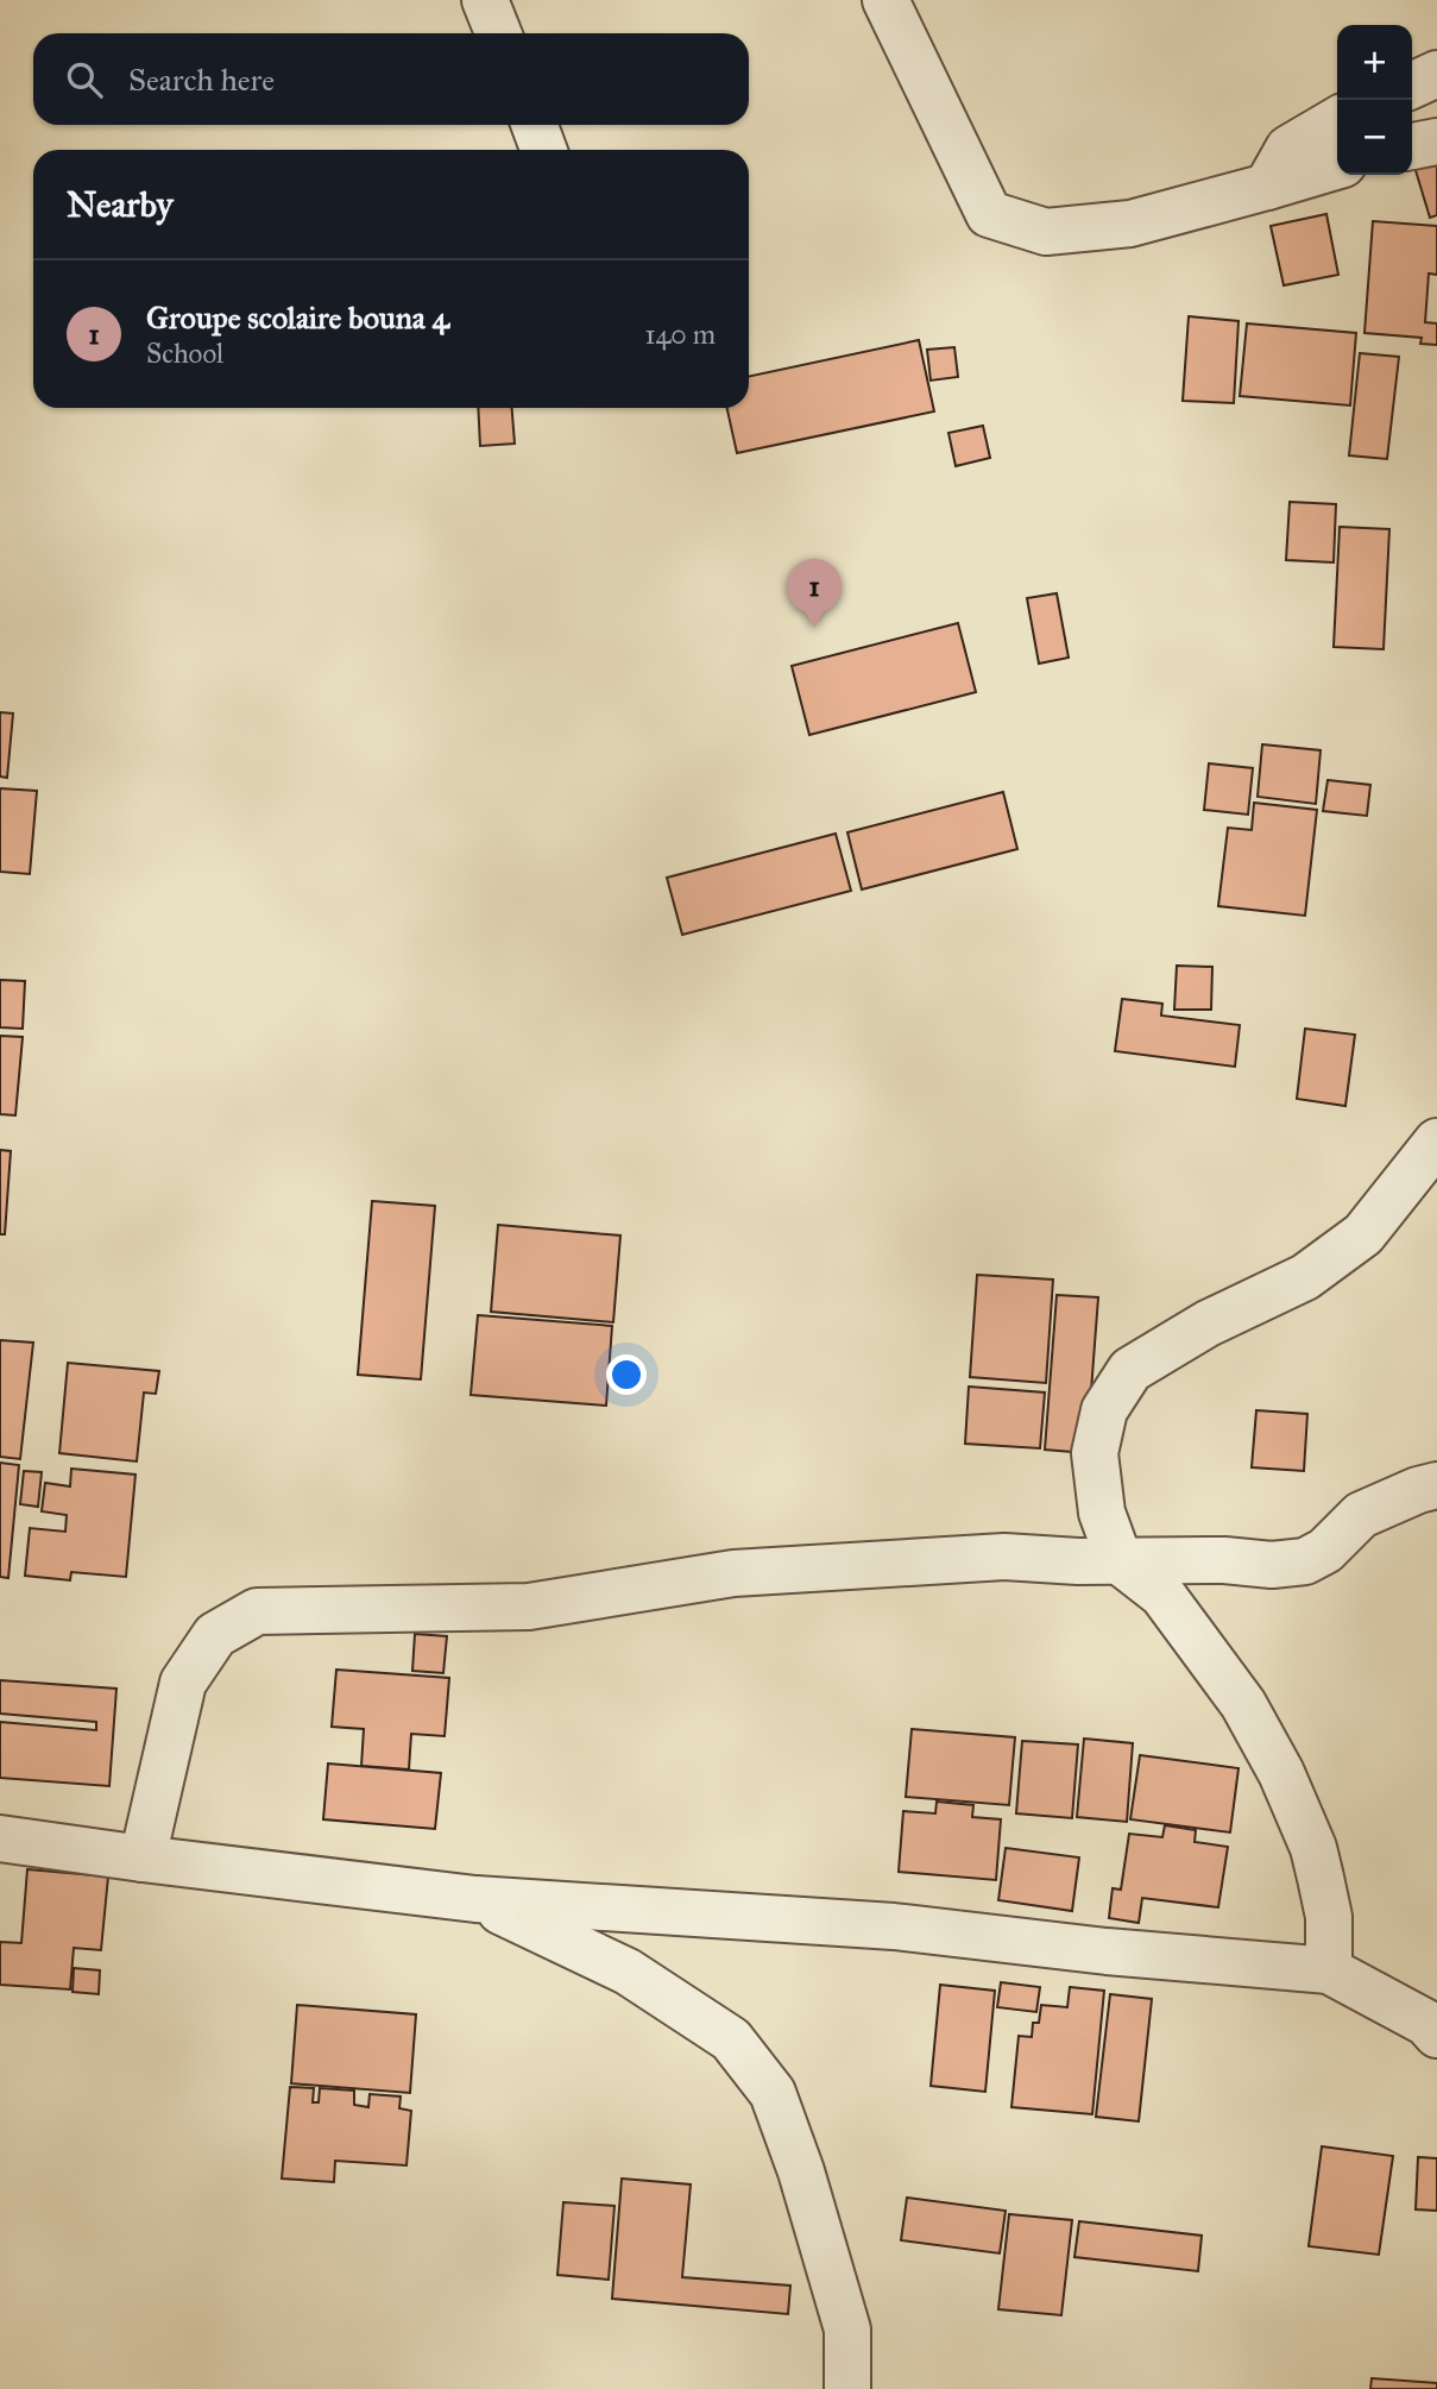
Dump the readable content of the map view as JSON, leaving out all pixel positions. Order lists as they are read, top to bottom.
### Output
{
  "page": {
    "map_buttons": ["+", "−"],
    "search": "Search here",
    "heading": "Nearby",
    "list": [
      {
        "mark": "1",
        "name": "Groupe scolaire bouna 4",
        "note": "School",
        "value": "140 m"
      }
    ],
    "pins": "1"
  }
}
